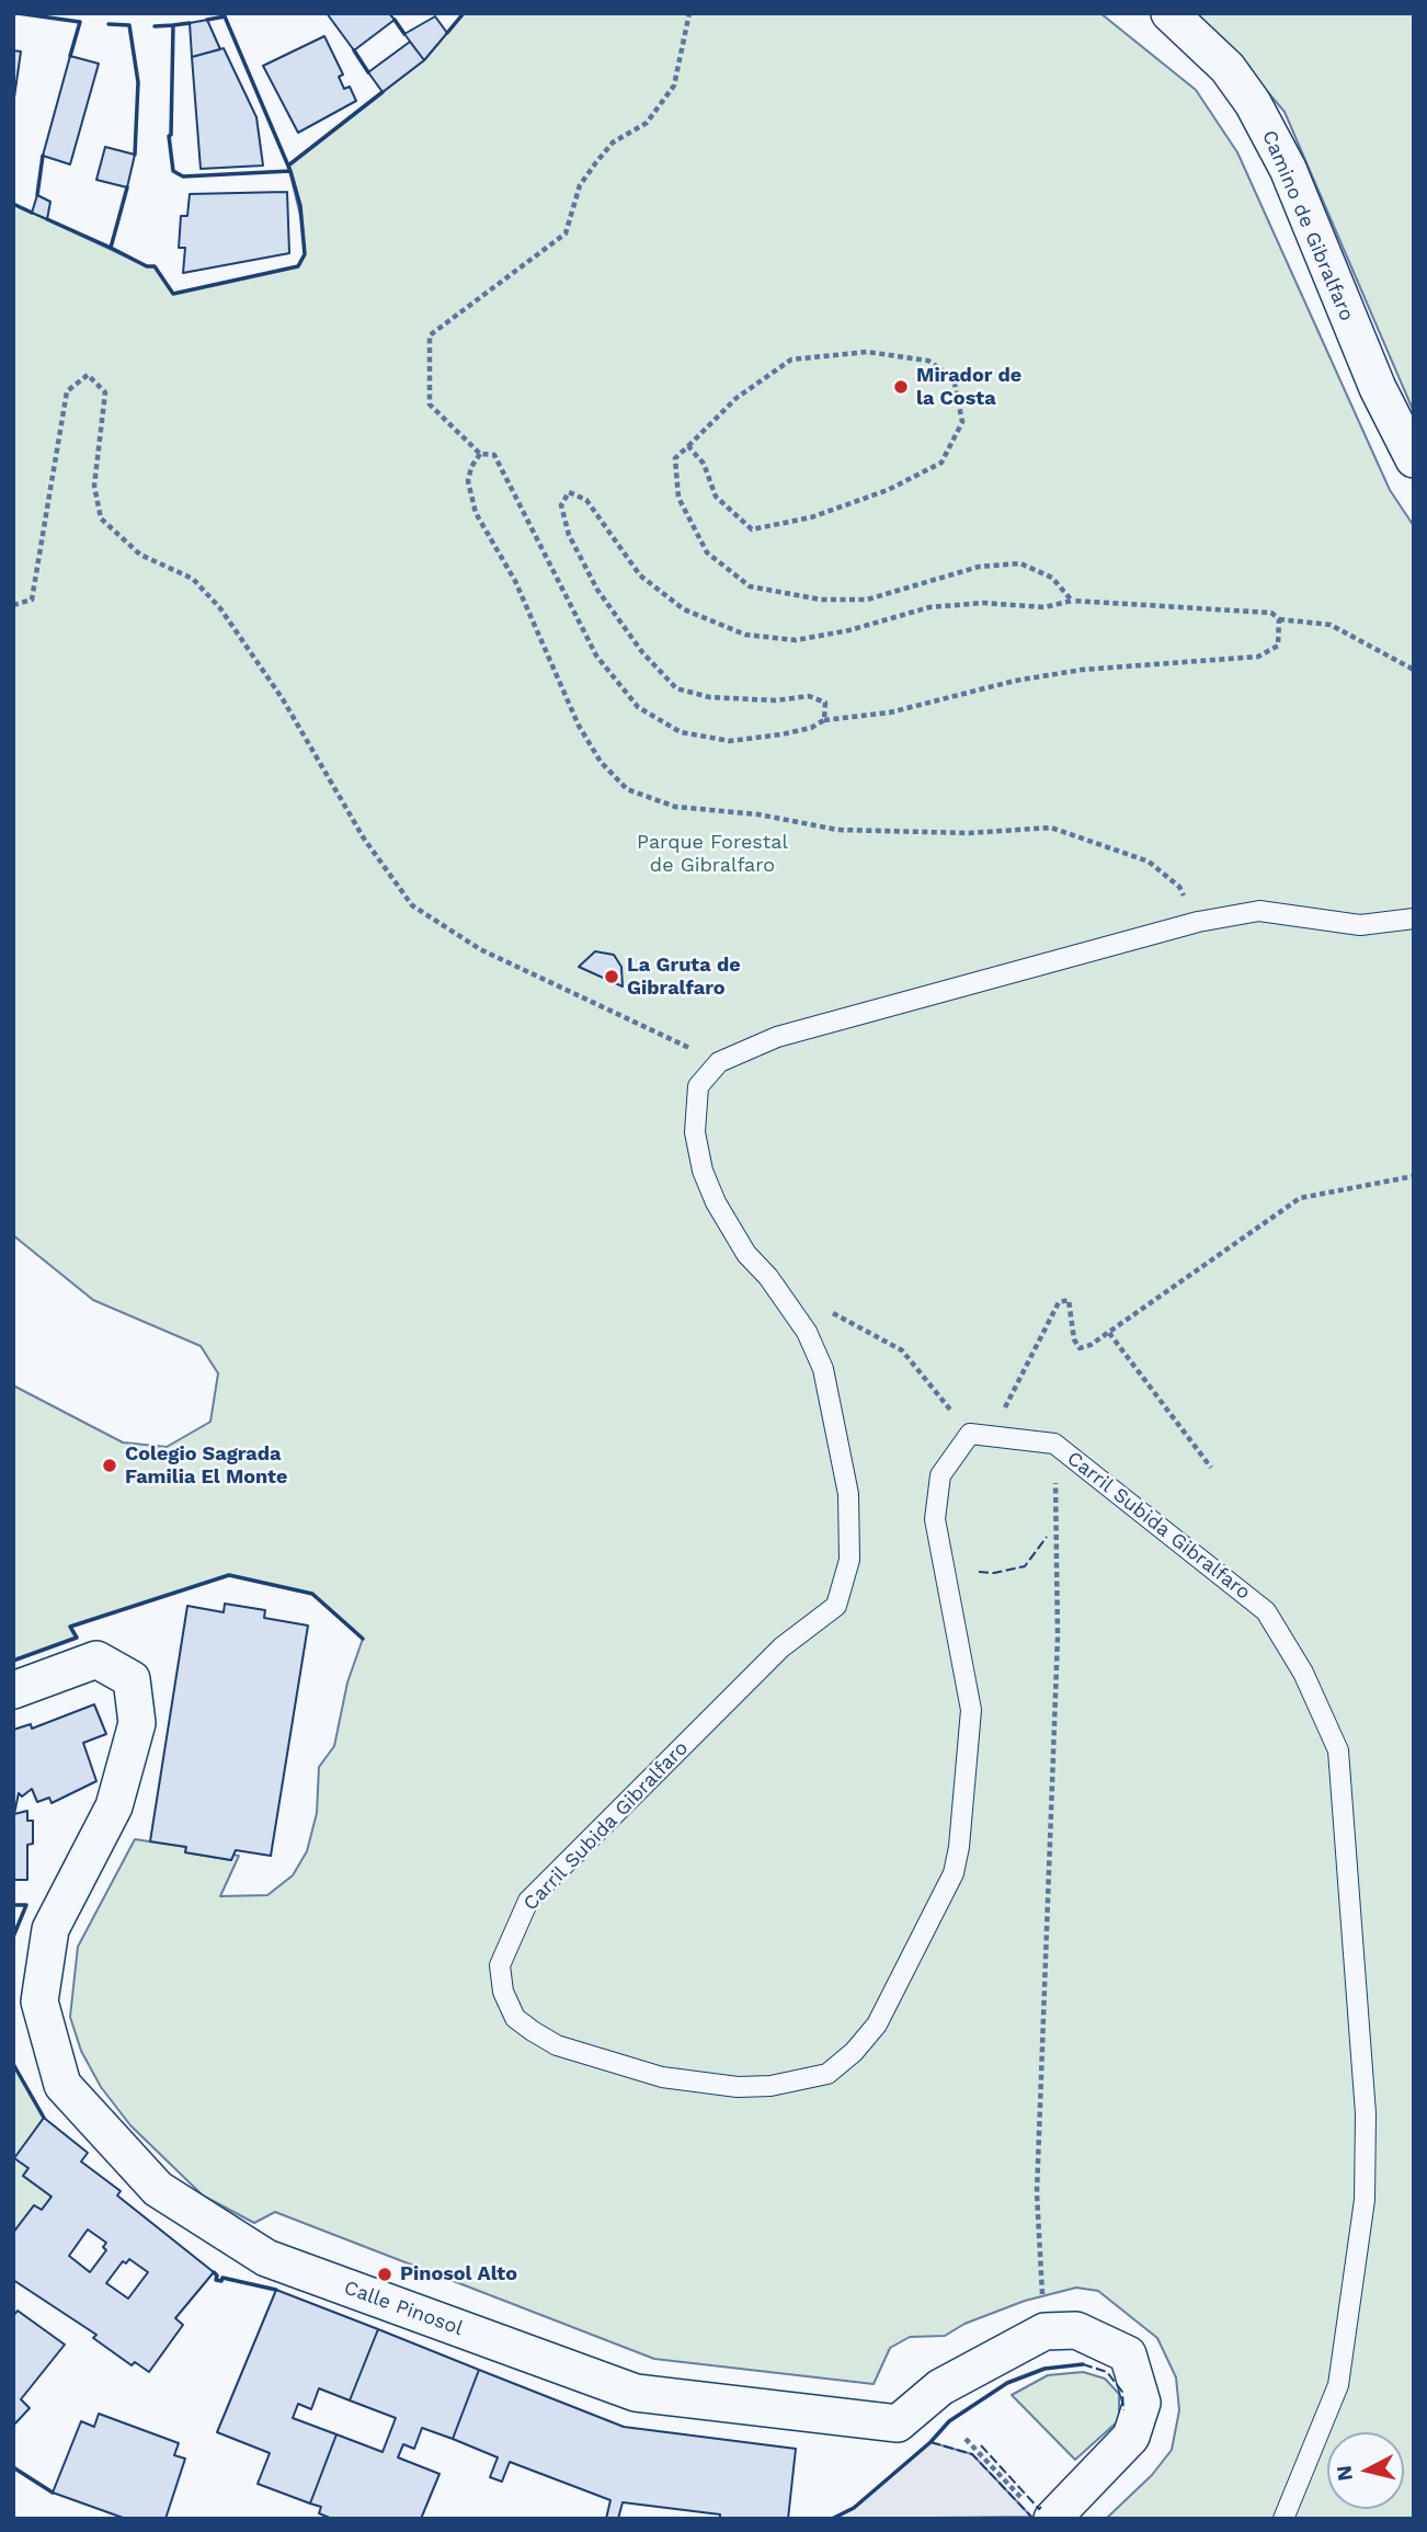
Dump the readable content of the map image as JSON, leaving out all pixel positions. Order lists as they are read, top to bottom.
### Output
{
  "streets": {
    "street": ["Camino de Gibralfaro", "Calle Pinosol"],
    "lane": ["Carril Subida Gibralfaro"]
  },
  "parks": ["Parque Forestal de Gibralfaro"],
  "places": [
    "Mirador de la Costa",
    "La Gruta de Gibralfaro",
    "Colegio Sagrada Familia El Monte",
    "Pinosol Alto"
  ],
  "north": "left"
}
